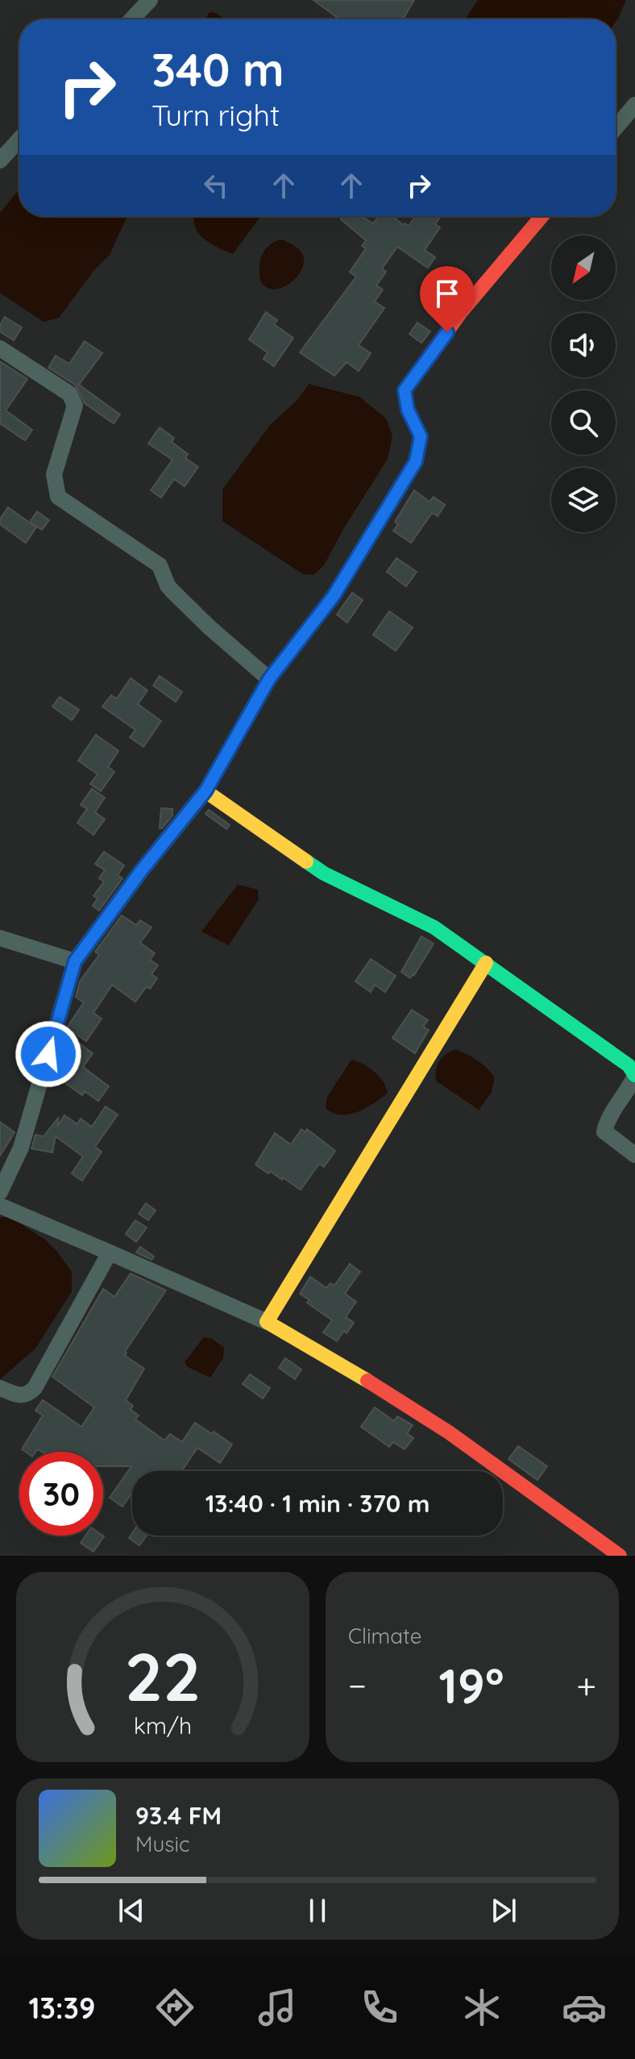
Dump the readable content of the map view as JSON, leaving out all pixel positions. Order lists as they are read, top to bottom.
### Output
{
  "north": "bottom left",
  "page": {
    "turn": ["340 m", "Turn right"],
    "limit": "30",
    "trip": "13:40 · 1 min · 370 m",
    "tile": "Climate",
    "heat": ["−", "19°", "+"],
    "song": ["93.4 FM", "Music"],
    "tabs": "13:39",
    "gauge": ["22", "km/h"]
  }
}
